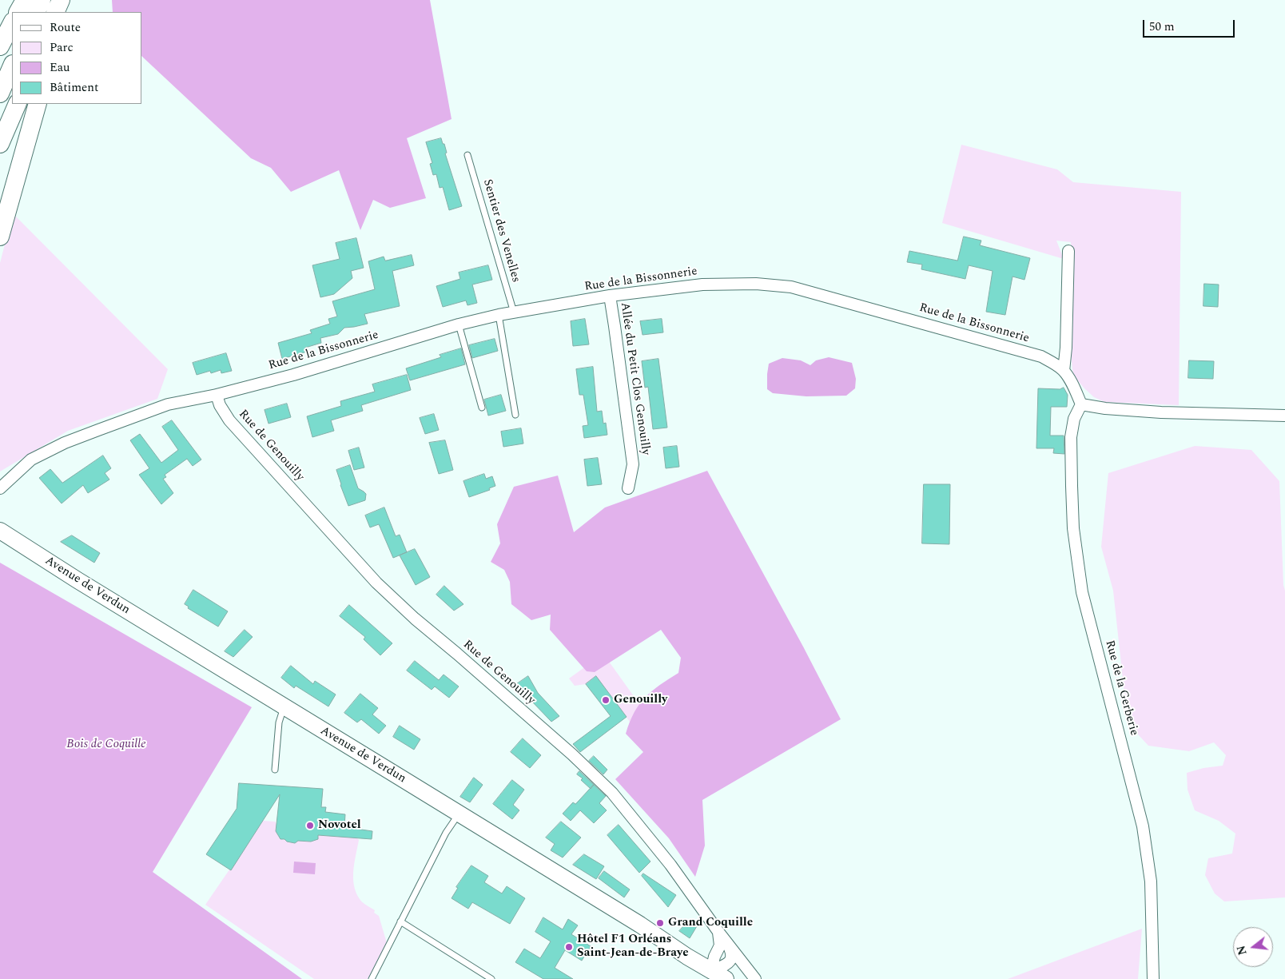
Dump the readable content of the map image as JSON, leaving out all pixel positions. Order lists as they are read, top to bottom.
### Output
{
  "streets": {
    "main road": ["Avenue de Verdun"],
    "street": [
      "Rue de la Bissonnerie",
      "Allée du Petit Clos Genouilly",
      "Rue de Genouilly",
      "Rue de la Gerberie"
    ],
    "lane": ["Sentier des Venelles"]
  },
  "crossings": [
    ["Sentier des Venelles", "Rue de la Bissonnerie"],
    ["Rue de la Bissonnerie", "Allée du Petit Clos Genouilly"],
    ["Rue de la Bissonnerie", "Rue de Genouilly"],
    ["Rue de la Bissonnerie", "Rue de la Gerberie"]
  ],
  "parks": ["Bois de Coquille"],
  "places": [
    "Genouilly",
    "Novotel",
    "Grand Coquille",
    "Hôtel F1 Orléans Saint-Jean-de-Braye"
  ],
  "legend": [
    "Route",
    "Parc",
    "Eau",
    "Bâtiment"
  ],
  "scale_bar": "50 m",
  "north": "left"
}
